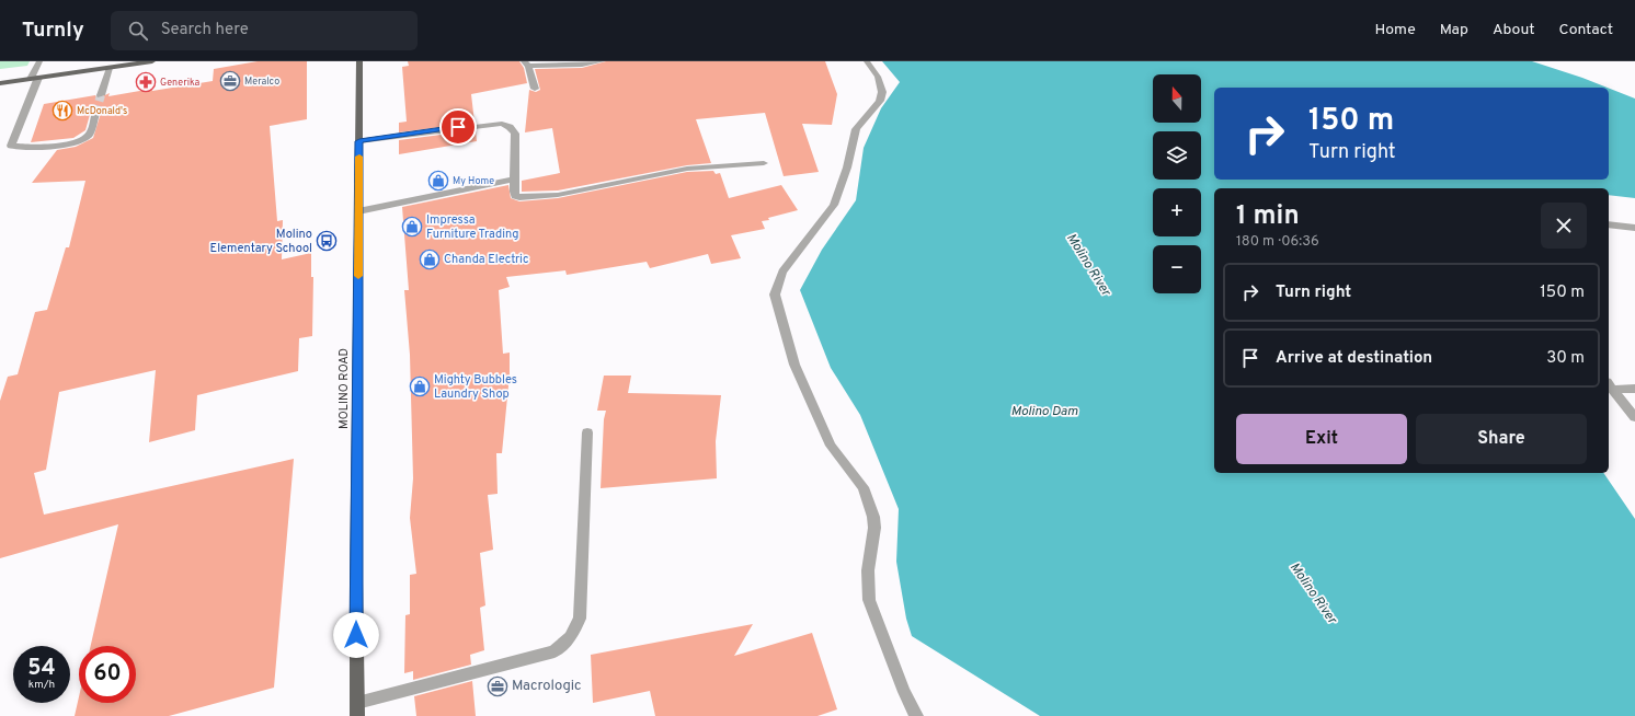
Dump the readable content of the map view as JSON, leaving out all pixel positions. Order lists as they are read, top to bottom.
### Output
{
  "streets": {
    "main road": ["MOLINO ROAD"]
  },
  "water": ["Molino River", "Molino Dam"],
  "places": {
    "office": ["Meralco", "Macrologic"],
    "pharmacy": ["Generika"],
    "restaurant": ["McDonald's"],
    "shop": [
      "My Home",
      "Impressa Furniture Trading",
      "Chanda Electric",
      "Mighty Bubbles Laundry Shop"
    ],
    "bus stop": ["Molino Elementary School"]
  },
  "north": "top",
  "page": {
    "header": "Turnly",
    "search": "Search here",
    "nav": [
      "Home",
      "Map",
      "About",
      "Contact"
    ],
    "map_buttons": ["+", "−"],
    "turn": ["150 m", "Turn right"],
    "heading": ["1 min", "180 m · 06:36"],
    "list": [
      {
        "name": "Turn right",
        "value": "150 m"
      },
      {
        "name": "Arrive at destination",
        "value": "30 m"
      }
    ],
    "buttons": ["Exit", "Share"],
    "speed": "54 km/h",
    "limit": "60"
  }
}
